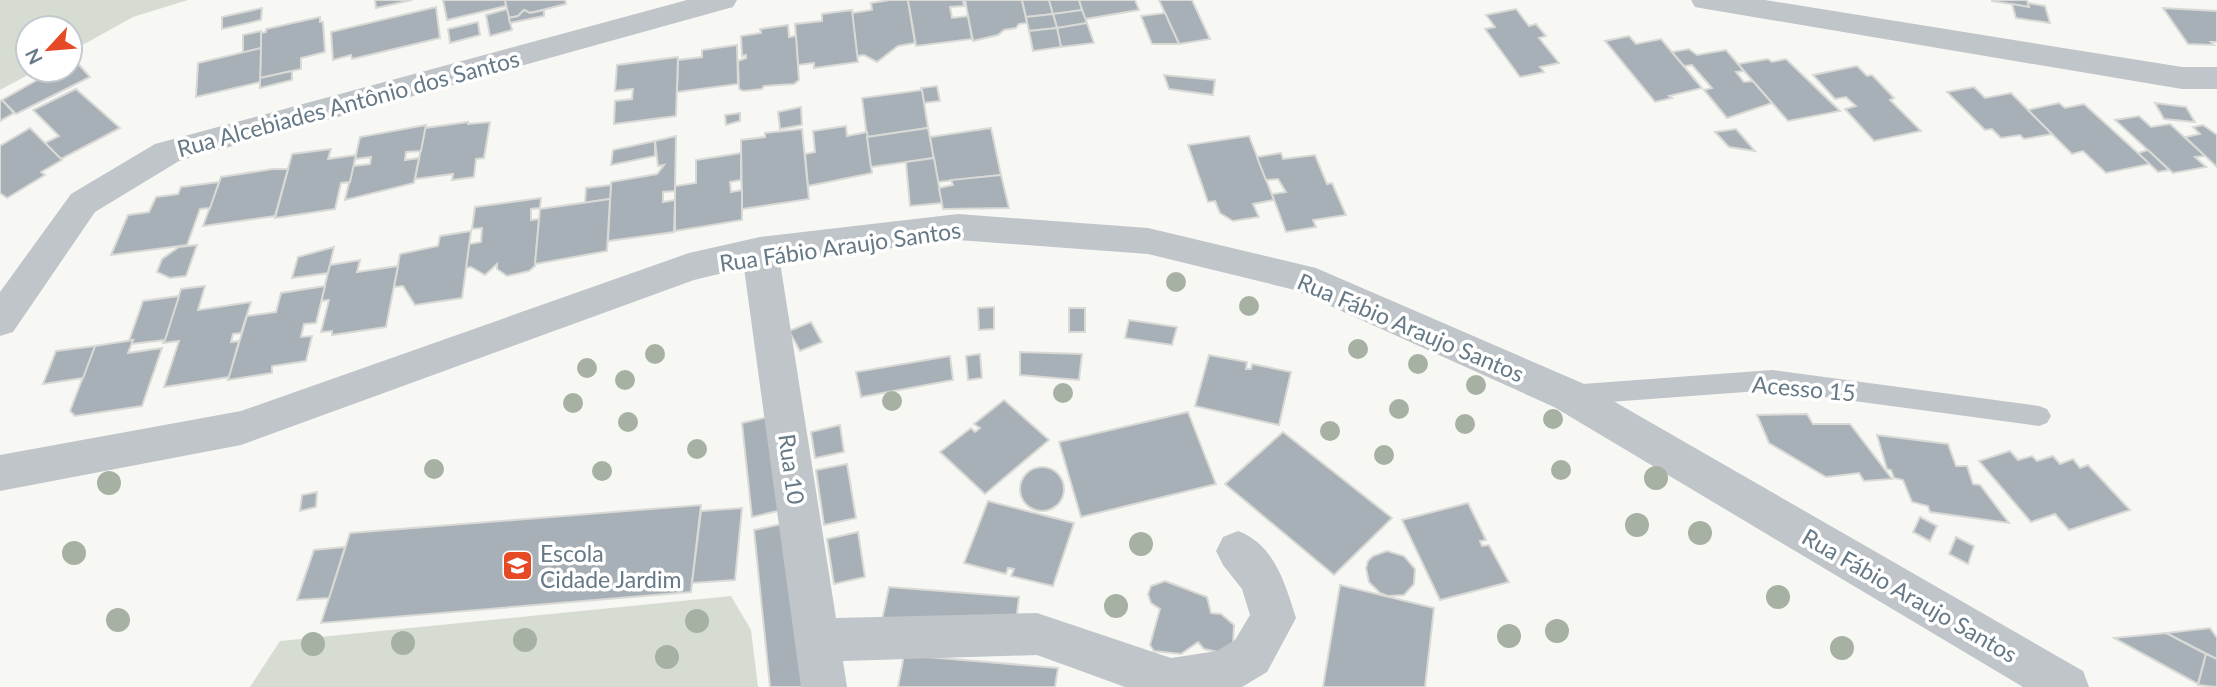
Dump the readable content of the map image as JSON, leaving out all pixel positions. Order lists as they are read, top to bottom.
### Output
{
  "streets": {
    "street": ["Rua Alcebiades Antônio dos Santos", "Rua Fábio Araujo Santos", "Rua 10"],
    "lane": ["Acesso 15"]
  },
  "crossings": [
    ["Rua Fábio Araujo Santos", "Acesso 15"],
    ["Rua Fábio Araujo Santos", "Rua 10"]
  ],
  "places": {
    "school or university": ["Escola Cidade Jardim"]
  },
  "north": "bottom left"
}
